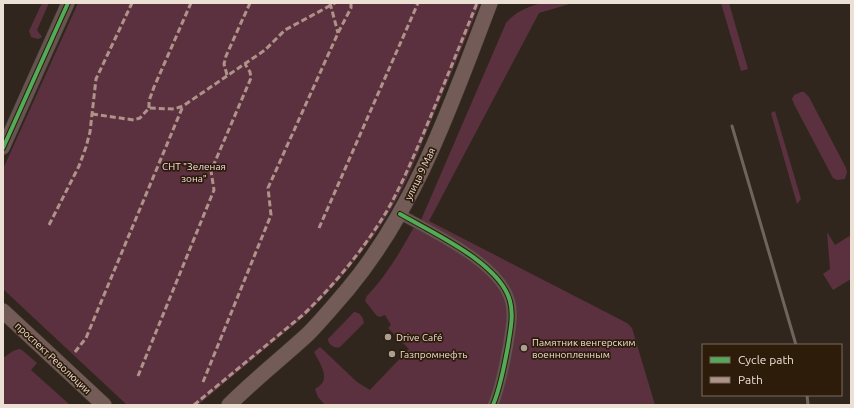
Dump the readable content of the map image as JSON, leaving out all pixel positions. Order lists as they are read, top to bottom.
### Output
{
  "streets": {
    "main road": ["улица 9 Мая", "проспект Революции"]
  },
  "parks": ["СНТ \"Зеленая зона\""],
  "places": ["Drive Café", "Памятник венгерским военнопленным", "Газпромнефть"],
  "legend": ["Cycle path", "Path"]
}
